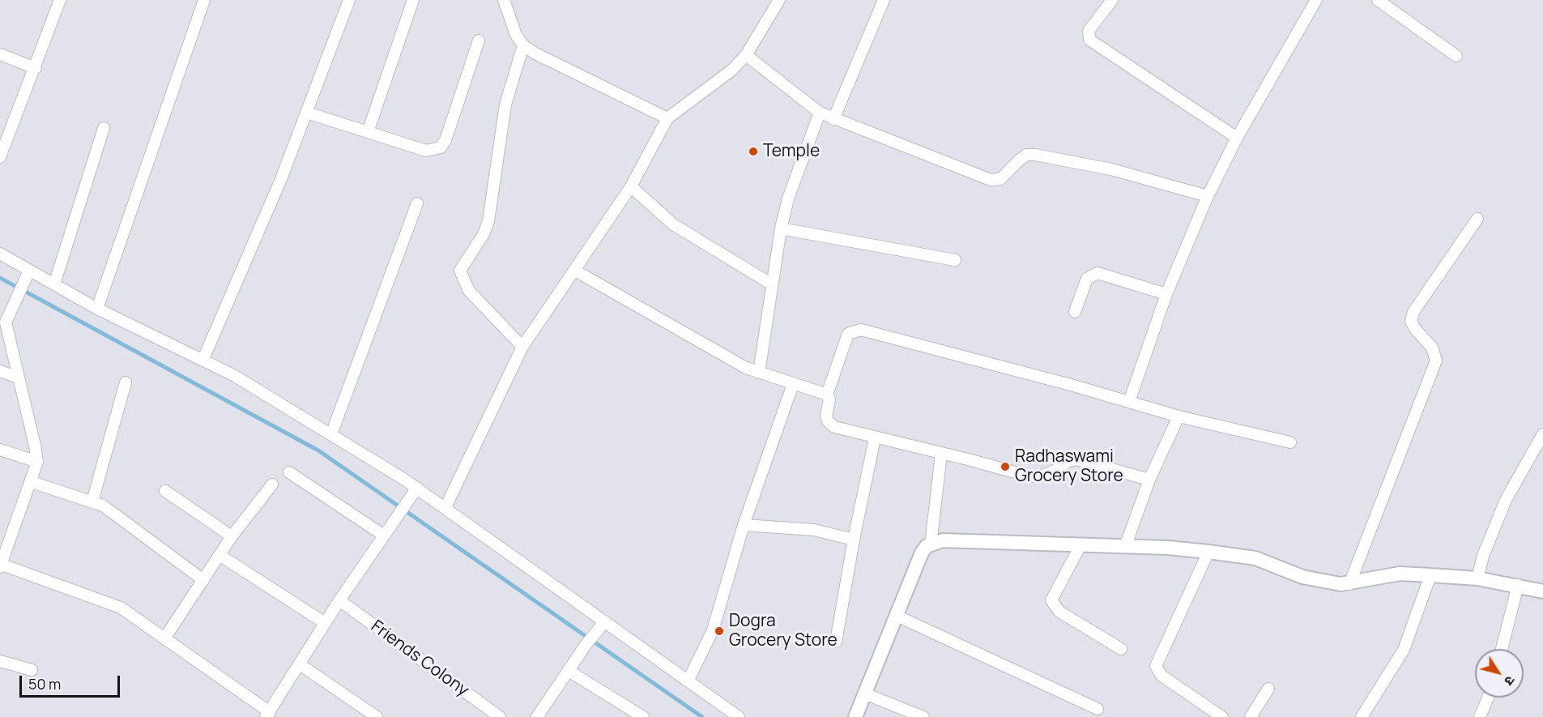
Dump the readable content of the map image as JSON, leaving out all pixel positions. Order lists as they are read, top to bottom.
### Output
{
  "streets": {
    "street": ["Friends Colony"]
  },
  "places": ["Temple", "Radhaswami Grocery Store", "Dogra Grocery Store"],
  "scale_bar": "50 m",
  "north": "bottom right"
}
